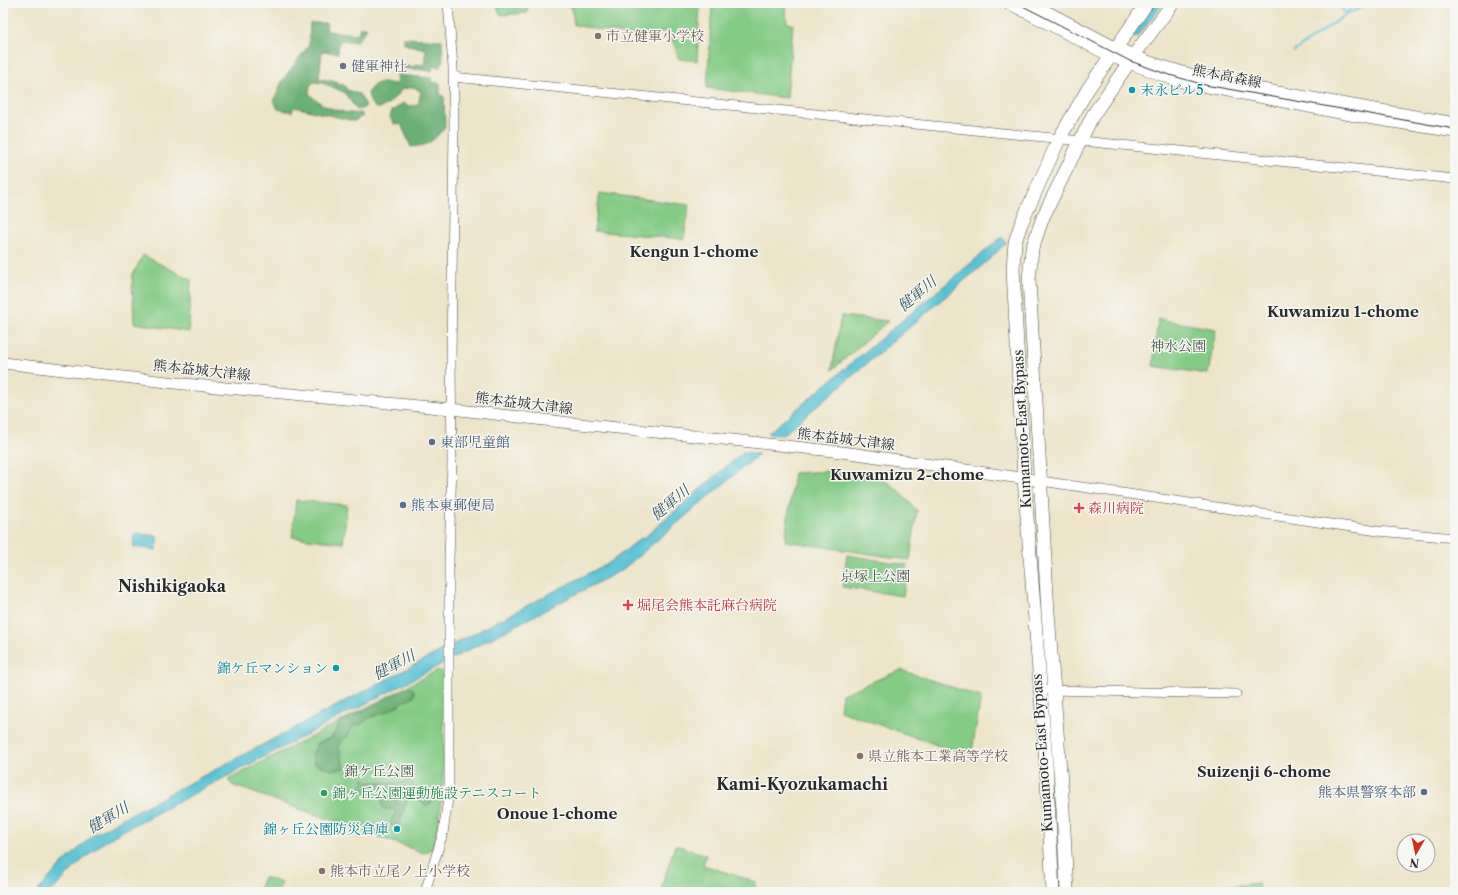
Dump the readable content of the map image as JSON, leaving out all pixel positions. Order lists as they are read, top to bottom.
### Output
{
  "streets": {
    "highway": ["Kumamoto-East Bypass"],
    "main road": ["熊本高森線", "熊本益城大津線"]
  },
  "crossings": [
    ["熊本高森線", "Kumamoto-East Bypass"],
    ["熊本益城大津線", "Kumamoto-East Bypass"]
  ],
  "districts": [
    "Kengun 1-chome",
    "Kuwamizu 1-chome",
    "Kuwamizu 2-chome",
    "Nishikigaoka",
    "Suizenji 6-chome",
    "Kami-Kyozukamachi",
    "Onoue 1-chome"
  ],
  "water": ["健軍川"],
  "parks": ["神水公園", "京塚上公園", "錦ケ丘公園"],
  "places": {
    "other": [
      "市立健軍小学校",
      "健軍神社",
      "末永ビル5",
      "東部児童館",
      "熊本東郵便局",
      "錦ケ丘マンション",
      "県立熊本工業高等学校",
      "熊本県警察本部",
      "錦ヶ丘公園運動施設テニスコート",
      "錦ヶ丘公園防災倉庫",
      "熊本市立尾ノ上小学校"
    ],
    "health": ["森川病院", "堀尾会熊本託麻台病院"]
  },
  "north": "bottom"
}
